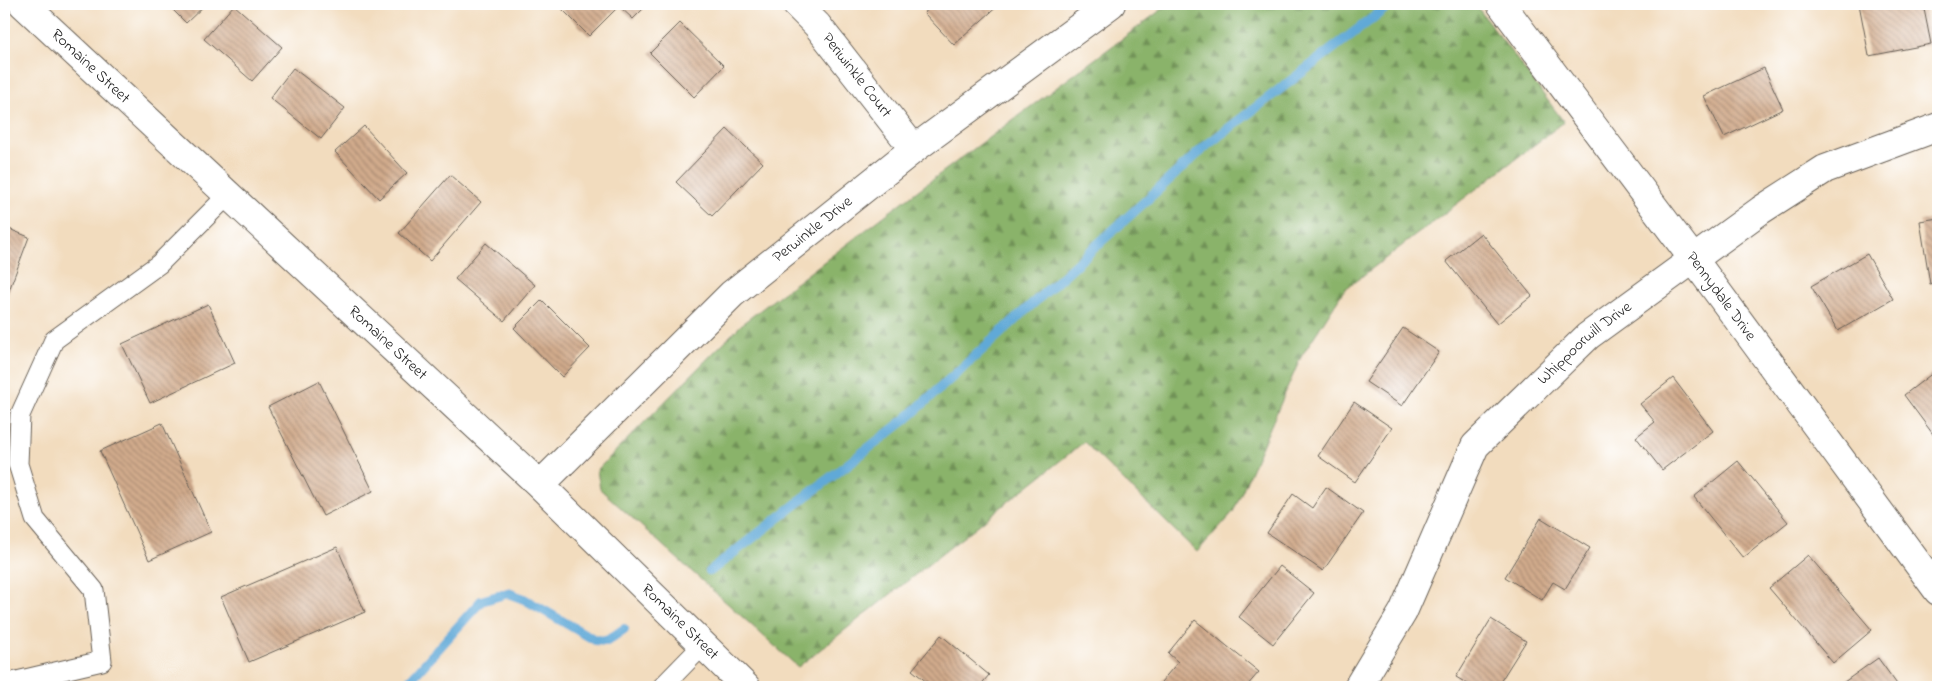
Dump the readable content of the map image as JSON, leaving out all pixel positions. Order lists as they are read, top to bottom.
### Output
{
  "streets": {
    "street": [
      "Romaine Street",
      "Periwinkle Court",
      "Perwinkle Drive",
      "Pennydale Drive",
      "Whippoorwill Drive"
    ]
  },
  "crossings": [
    ["Romaine Street", "Perwinkle Drive"],
    ["Periwinkle Court", "Perwinkle Drive"],
    ["Pennydale Drive", "Whippoorwill Drive"]
  ]
}
